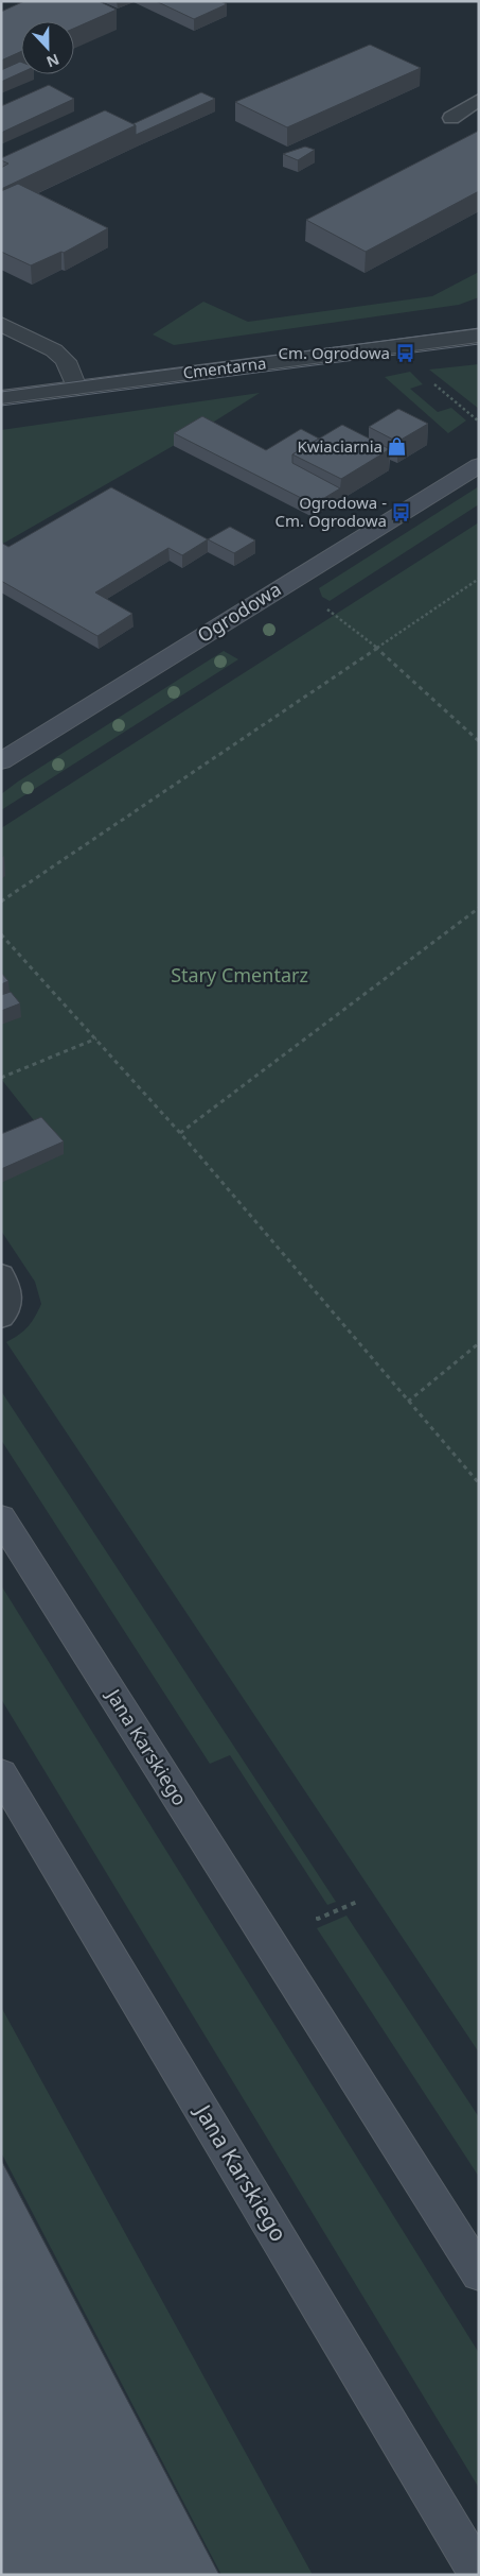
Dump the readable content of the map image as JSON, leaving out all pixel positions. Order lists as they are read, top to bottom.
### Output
{
  "streets": {
    "main road": ["Ogrodowa", "Jana Karskiego"],
    "street": ["Cmentarna"]
  },
  "parks": ["Stary Cmentarz"],
  "places": {
    "bus stop": ["Cm. Ogrodowa", "Ogrodowa - Cm. Ogrodowa"],
    "shop": ["Kwiaciarnia"]
  },
  "north": "bottom"
}
